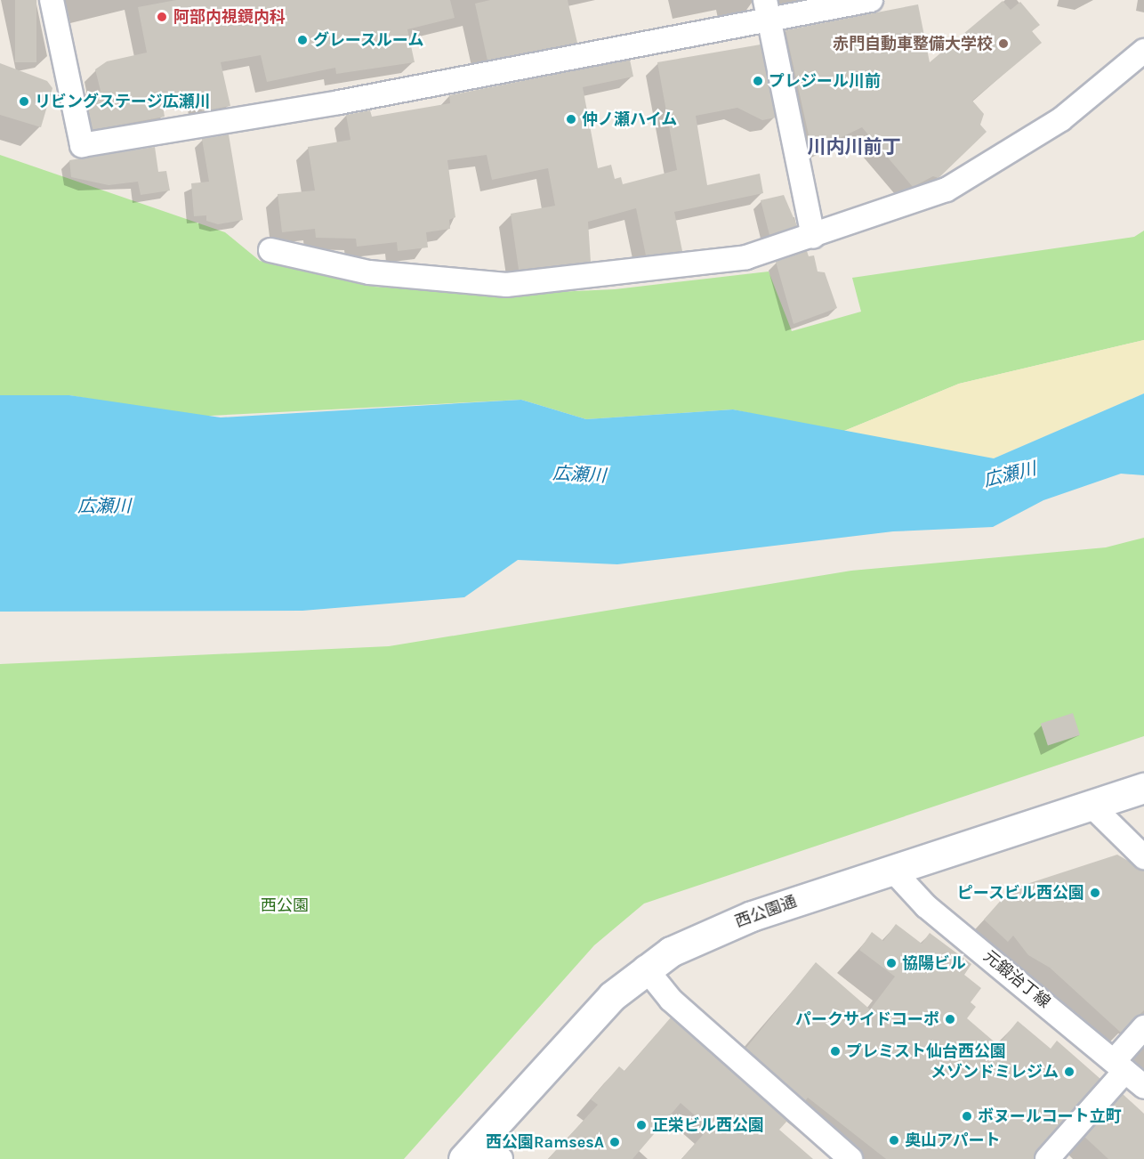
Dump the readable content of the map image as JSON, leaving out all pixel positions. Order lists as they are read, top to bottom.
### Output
{
  "streets": {
    "street": ["西公園通", "元鍛治丁線"]
  },
  "crossings": [
    ["西公園通", "元鍛治丁線"]
  ],
  "districts": ["川内川前丁"],
  "water": ["広瀬川"],
  "parks": ["西公園"],
  "places": [
    "阿部内視鏡内科",
    "グレースルーム",
    "赤門自動車整備大学校",
    "プレジール川前",
    "リビングステージ広瀬川",
    "仲ノ瀬ハイム",
    "ピースビル西公園",
    "協陽ビル",
    "パークサイドコーポ",
    "プレミスト仙台西公園",
    "メゾンドミレジム",
    "ボヌールコート立町",
    "正栄ビル西公園",
    "奥山アパート",
    "西公園RamsesA"
  ]
}
